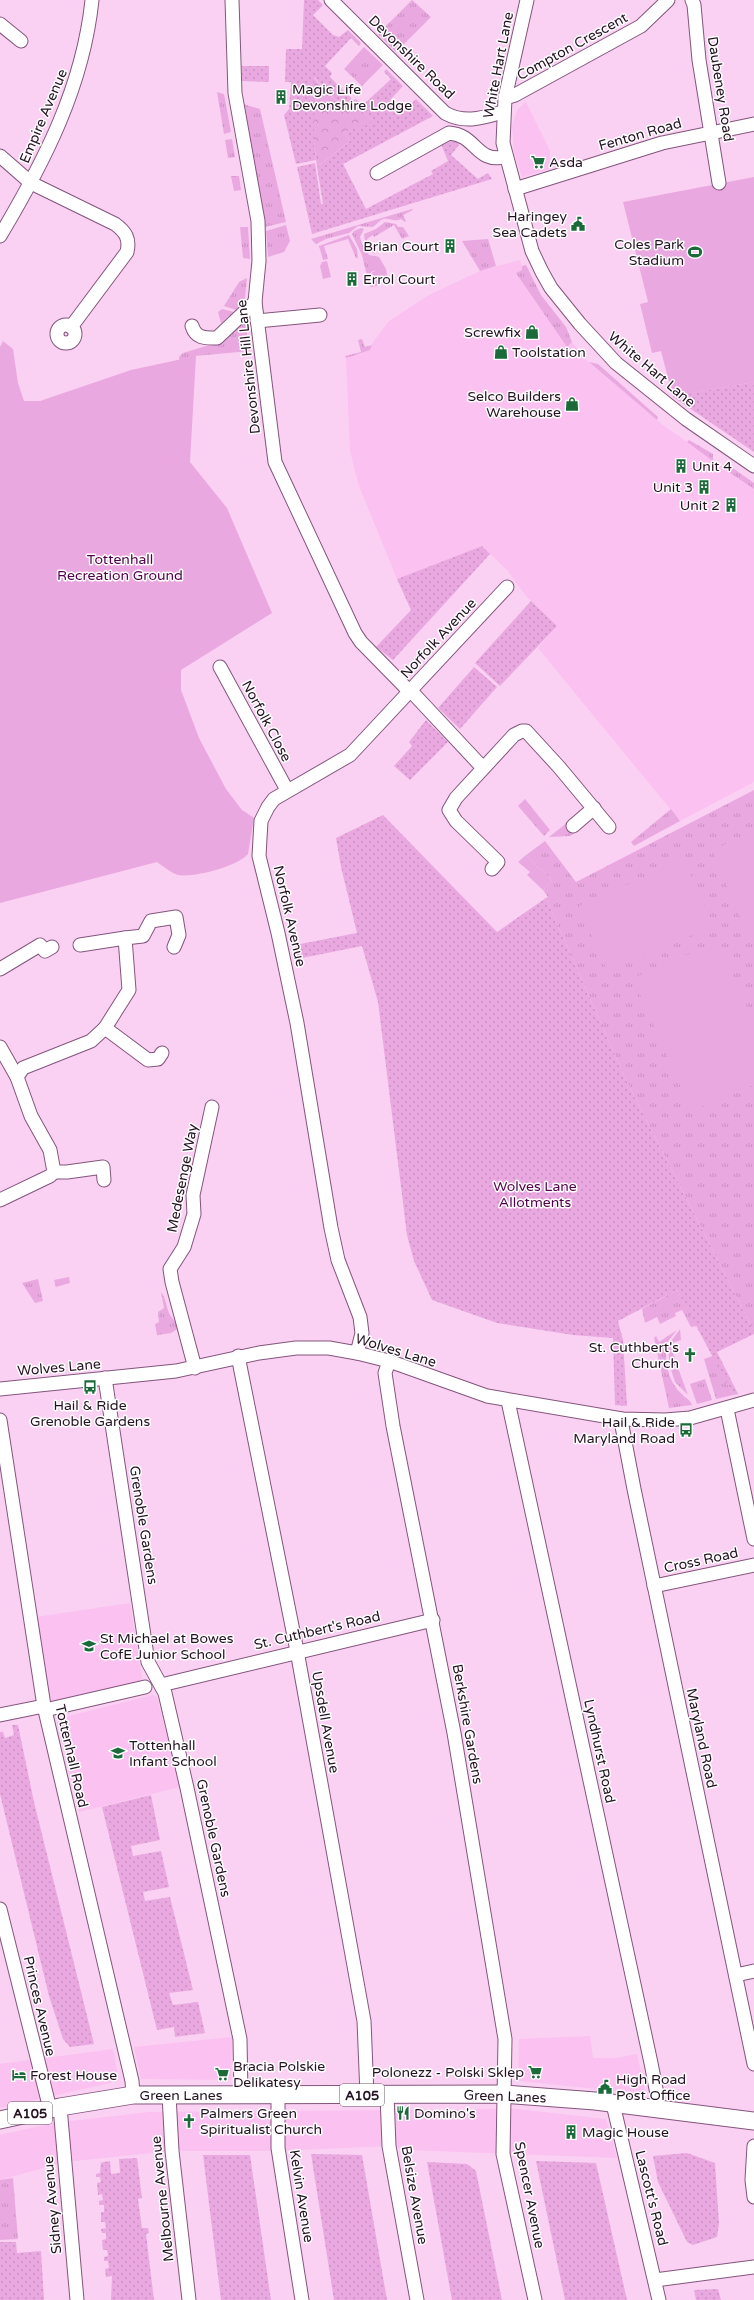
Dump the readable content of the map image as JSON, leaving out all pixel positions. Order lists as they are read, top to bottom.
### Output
{
  "streets": {
    "main road": ["Green Lanes", "A105"],
    "street": [
      "Compton Crescent",
      "Devonshire Road",
      "White Hart Lane",
      "Daubeney Road",
      "Empire Avenue",
      "Fenton Road",
      "Devonshire Hill Lane",
      "Norfolk Avenue",
      "Norfolk Close",
      "Medesenge Way",
      "Wolves Lane",
      "Grenoble Gardens",
      "Cross Road",
      "St. Cuthbert's Road",
      "Upsdell Avenue",
      "Berkshire Gardens",
      "Maryland Road",
      "Lyndhurst Road",
      "Tottenhall Road",
      "Princes Avenue",
      "Belsize Avenue",
      "Spencer Avenue",
      "Kelvin Avenue",
      "Lascott's Road",
      "Melbourne Avenue",
      "Sidney Avenue"
    ]
  },
  "crossings": [
    ["Compton Crescent", "White Hart Lane"],
    ["Devonshire Road", "White Hart Lane"],
    ["White Hart Lane", "Fenton Road"],
    ["Daubeney Road", "Fenton Road"],
    ["Devonshire Hill Lane", "Norfolk Avenue"],
    ["Norfolk Avenue", "Norfolk Close"],
    ["Norfolk Avenue", "Wolves Lane"],
    ["Medesenge Way", "Wolves Lane"],
    ["Wolves Lane", "Grenoble Gardens"],
    ["Wolves Lane", "Upsdell Avenue"],
    ["Wolves Lane", "Berkshire Gardens"],
    ["Wolves Lane", "Maryland Road"],
    ["Wolves Lane", "Lyndhurst Road"],
    ["Grenoble Gardens", "St. Cuthbert's Road"],
    ["Grenoble Gardens", "Green Lanes"],
    ["Cross Road", "Maryland Road"],
    ["St. Cuthbert's Road", "Upsdell Avenue"],
    ["St. Cuthbert's Road", "Berkshire Gardens"],
    ["Upsdell Avenue", "Green Lanes"],
    ["Berkshire Gardens", "Green Lanes"],
    ["Berkshire Gardens", "Spencer Avenue"],
    ["Lyndhurst Road", "A105"],
    ["Tottenhall Road", "Green Lanes"],
    ["Princes Avenue", "Green Lanes"],
    ["Princes Avenue", "Sidney Avenue"],
    ["Green Lanes", "A105"],
    ["Green Lanes", "Belsize Avenue"],
    ["Green Lanes", "Spencer Avenue"],
    ["Green Lanes", "Kelvin Avenue"],
    ["Green Lanes", "Lascott's Road"],
    ["Green Lanes", "Melbourne Avenue"],
    ["Green Lanes", "Sidney Avenue"],
    ["A105", "Lascott's Road"]
  ],
  "parks": ["Tottenhall Recreation Ground", "Wolves Lane Allotments"],
  "places": {
    "building": [
      "Magic Life Devonshire Lodge",
      "Brian Court",
      "Errol Court",
      "Unit 4",
      "Unit 3",
      "Unit 2",
      "Magic House"
    ],
    "supermarket": ["Asda", "Polonezz - Polski Sklep", "Bracia Polskie Delikatesy"],
    "public building": ["Haringey Sea Cadets", "High Road Post Office"],
    "sports": ["Coles Park Stadium"],
    "shop": ["Screwfix", "Toolstation", "Selco Builders Warehouse"],
    "church": ["St. Cuthbert's Church", "Palmers Green Spiritualist Church"],
    "bus stop": ["Hail & Ride Grenoble Gardens", "Hail & Ride Maryland Road"],
    "school or university": ["St Michael at Bowes CofE Junior School", "Tottenhall Infant School"],
    "hotel": ["Forest House"],
    "restaurant": ["Domino's"]
  }
}
